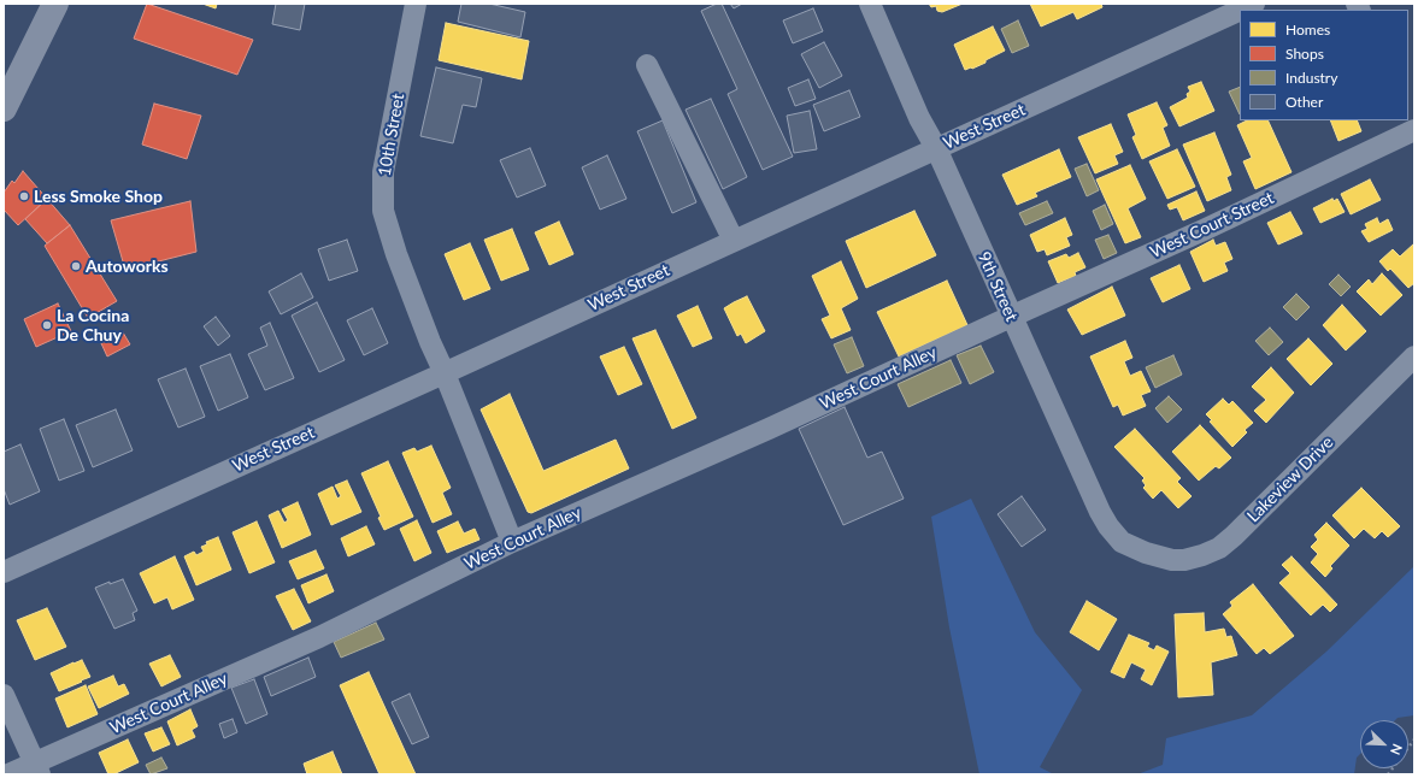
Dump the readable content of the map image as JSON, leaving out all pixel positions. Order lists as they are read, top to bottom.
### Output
{
  "streets": {
    "street": [
      "West Street",
      "10th Street",
      "West Court Street",
      "9th Street",
      "West Court Alley",
      "Lakeview Drive"
    ]
  },
  "crossings": [
    ["West Street", "10th Street"],
    ["West Street", "9th Street"],
    ["10th Street", "West Court Alley"],
    ["West Court Street", "9th Street"],
    ["West Court Street", "West Court Alley"],
    ["9th Street", "West Court Alley"],
    ["9th Street", "Lakeview Drive"]
  ],
  "places": ["Less Smoke Shop", "Autoworks", "La Cocina De Chuy"],
  "legend": [
    "Homes",
    "Shops",
    "Industry",
    "Other"
  ],
  "north": "bottom right"
}
